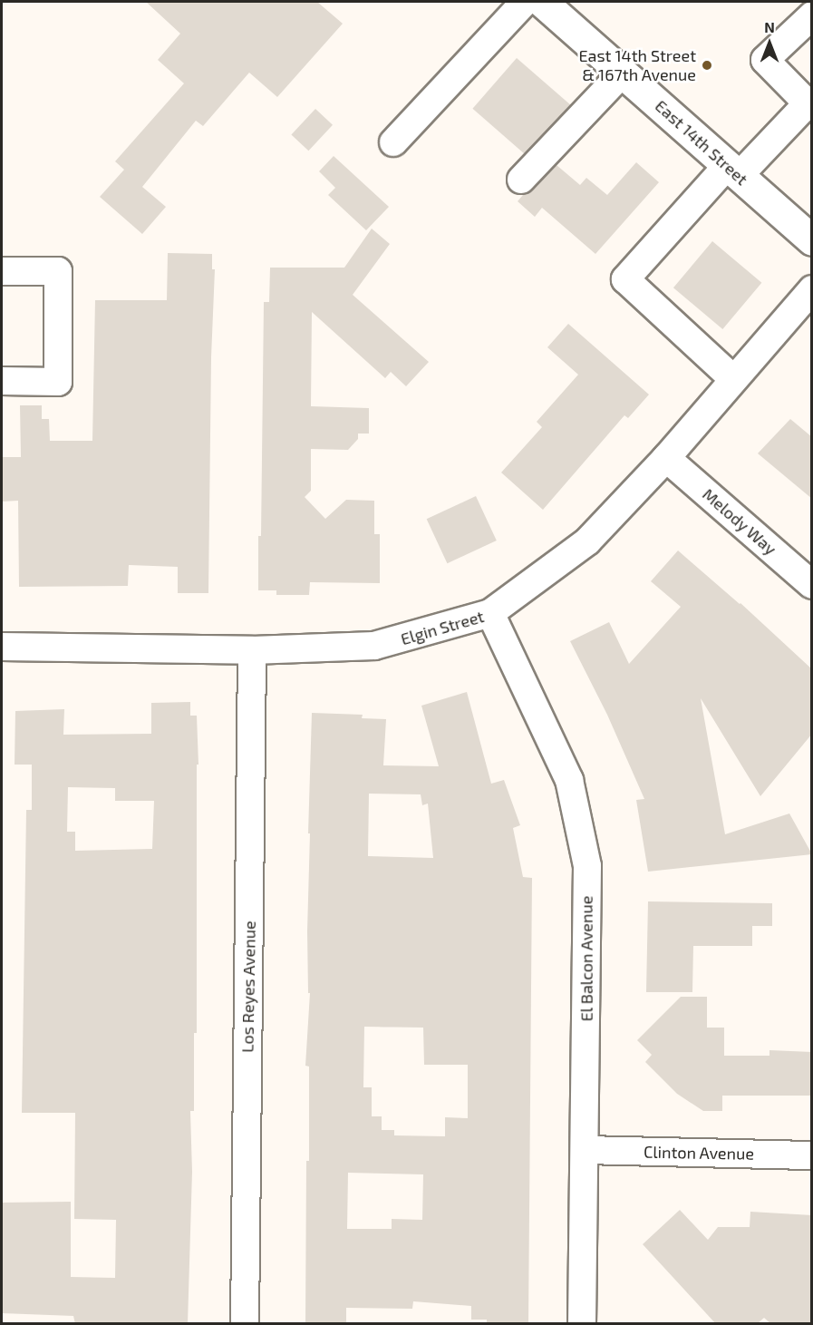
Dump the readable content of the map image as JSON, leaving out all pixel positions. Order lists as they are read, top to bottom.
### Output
{
  "streets": {
    "main road": ["East 14th Street"],
    "street": [
      "Melody Way",
      "Elgin Street",
      "El Balcon Avenue",
      "Los Reyes Avenue",
      "Clinton Avenue"
    ]
  },
  "crossings": [
    ["Melody Way", "Elgin Street"],
    ["Elgin Street", "El Balcon Avenue"],
    ["Elgin Street", "Los Reyes Avenue"],
    ["El Balcon Avenue", "Clinton Avenue"]
  ],
  "places": ["East 14th Street & 167th Avenue"],
  "north": "top"
}
